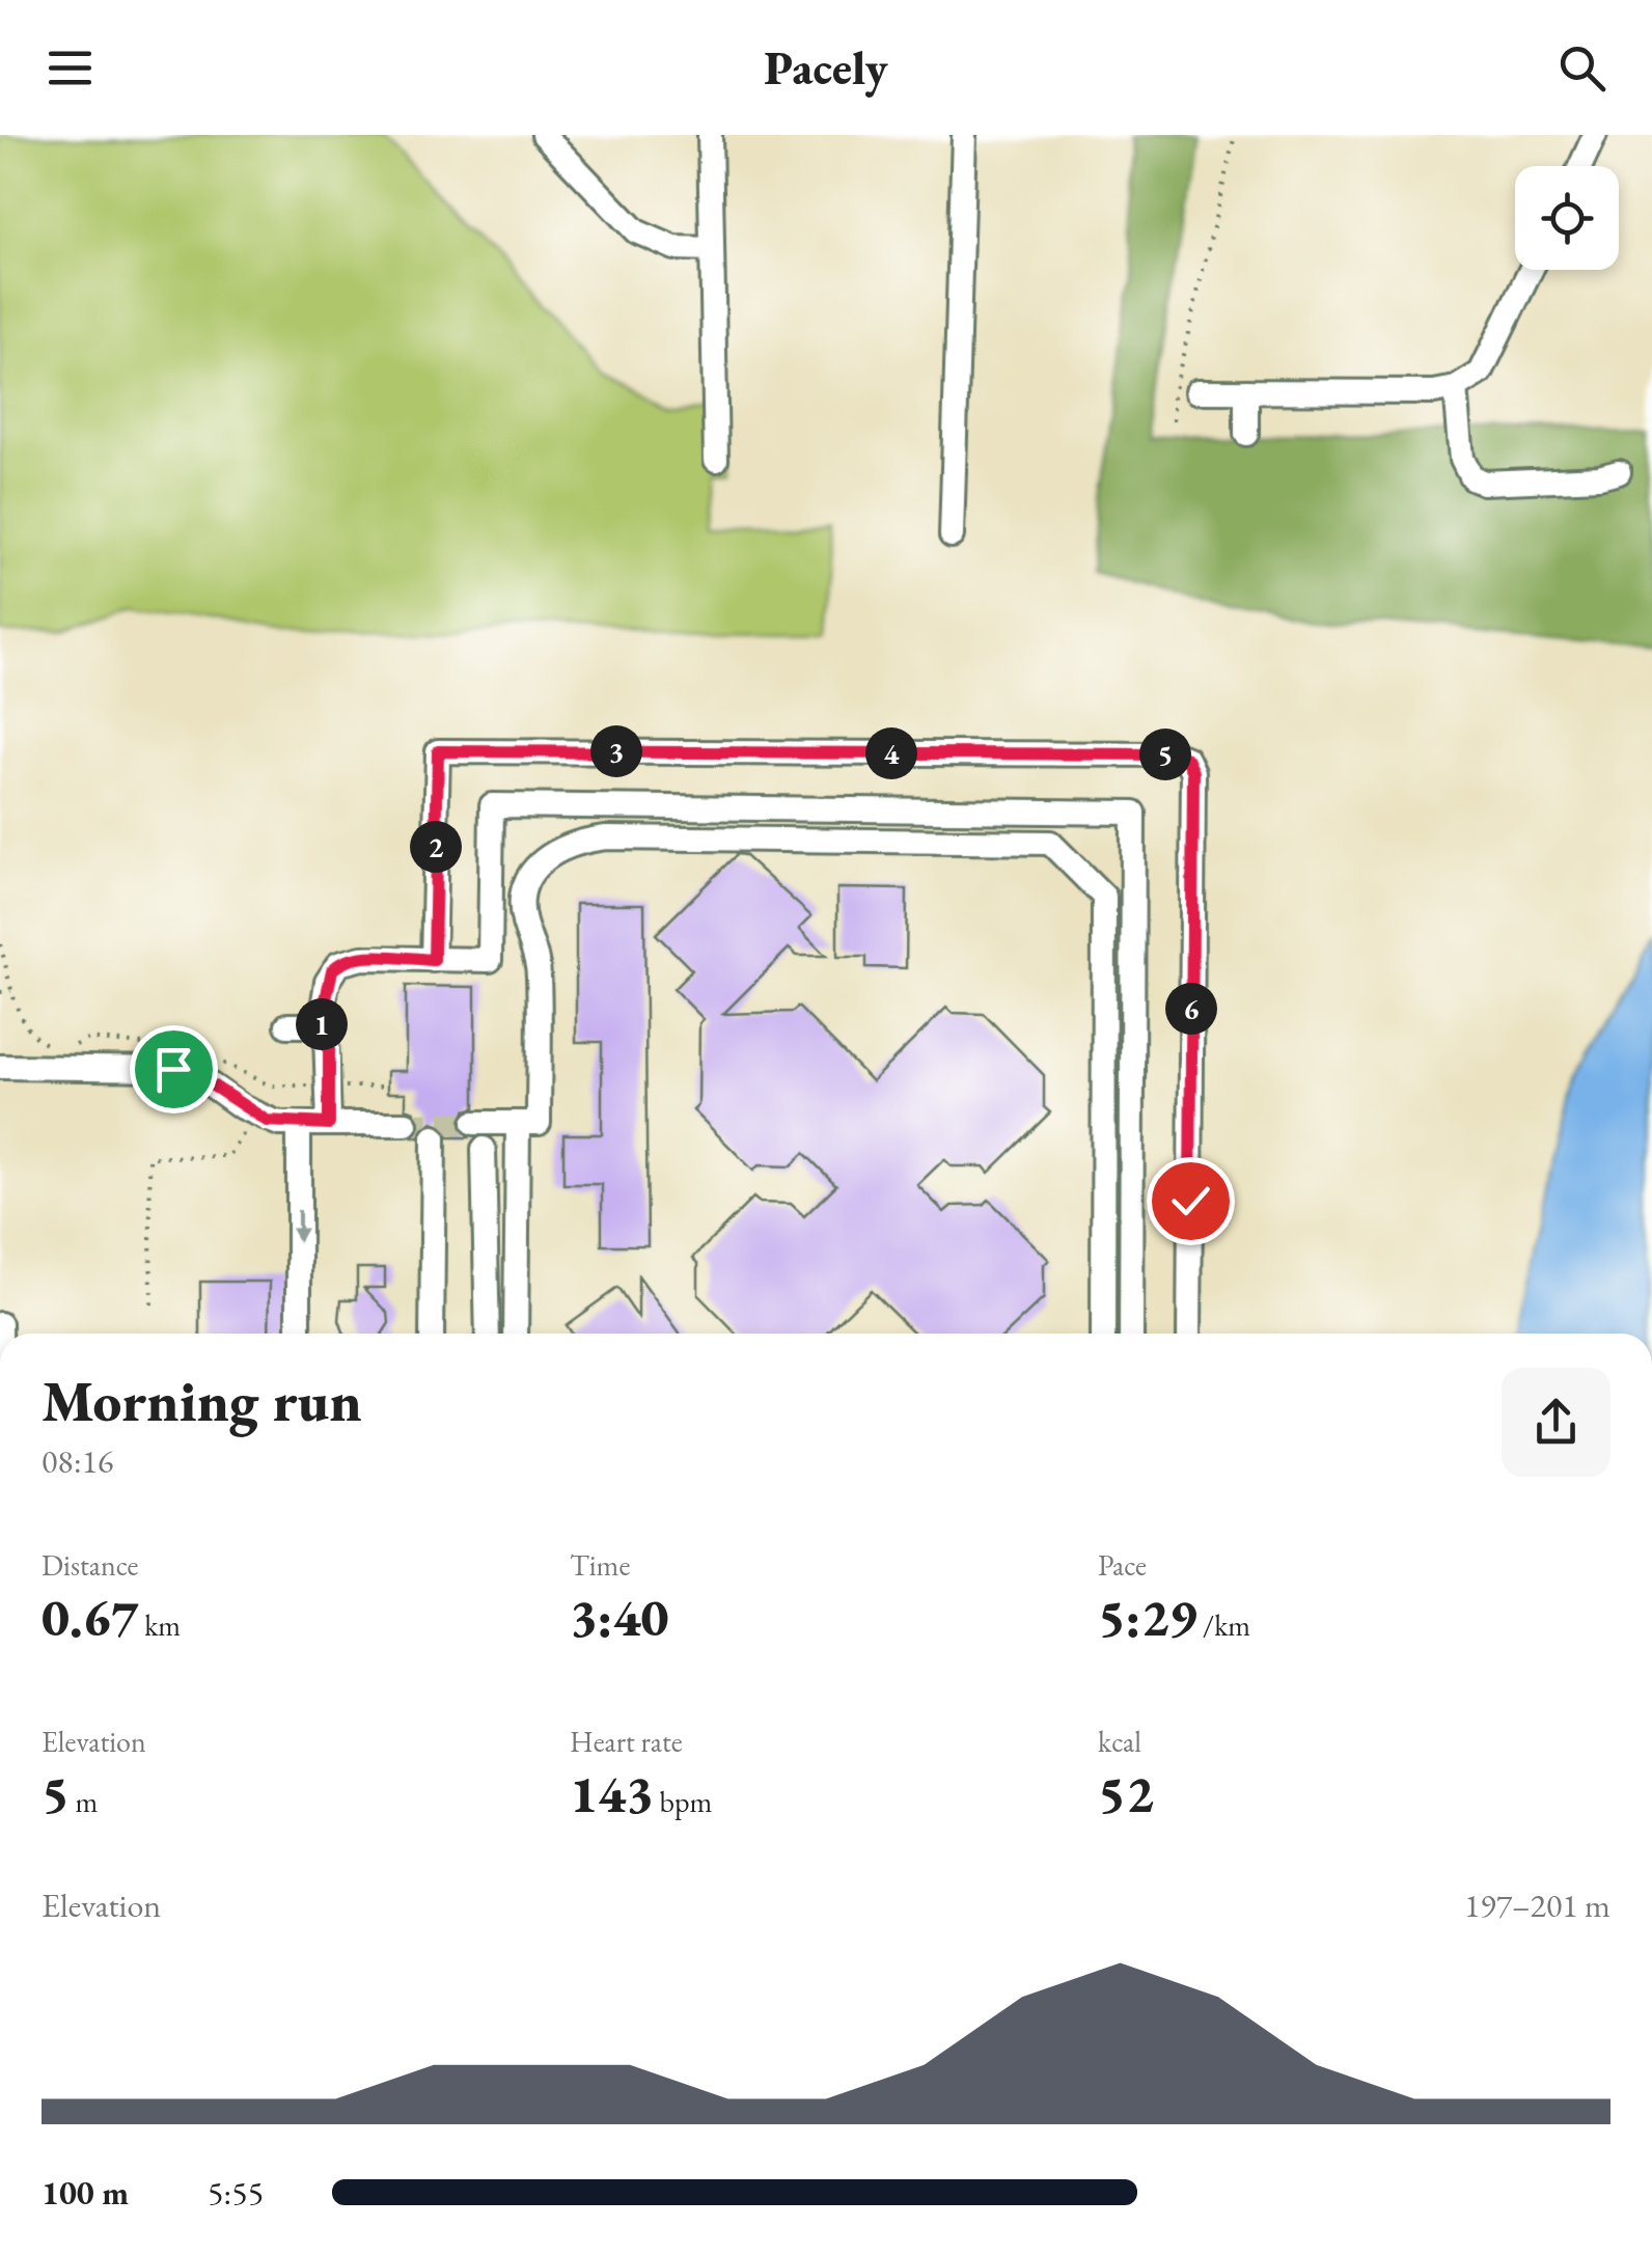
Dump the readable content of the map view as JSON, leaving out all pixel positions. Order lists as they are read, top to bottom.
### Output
{
  "page": {
    "header": "Pacely",
    "pins": [
      "3",
      "4",
      "5",
      "2",
      "6",
      "1"
    ],
    "heading": ["Morning run", "08:16"],
    "stats": [
      ["Distance", "0.67 km"],
      ["Time", "3:40"],
      ["Pace", "5:29 /km"],
      ["Elevation", "5 m"],
      ["Heart rate", "143 bpm"],
      ["kcal", "52"]
    ],
    "chart": ["Elevation", "197–201 m"],
    "list": [
      {
        "name": "100 m",
        "note": "5:55"
      }
    ]
  }
}
